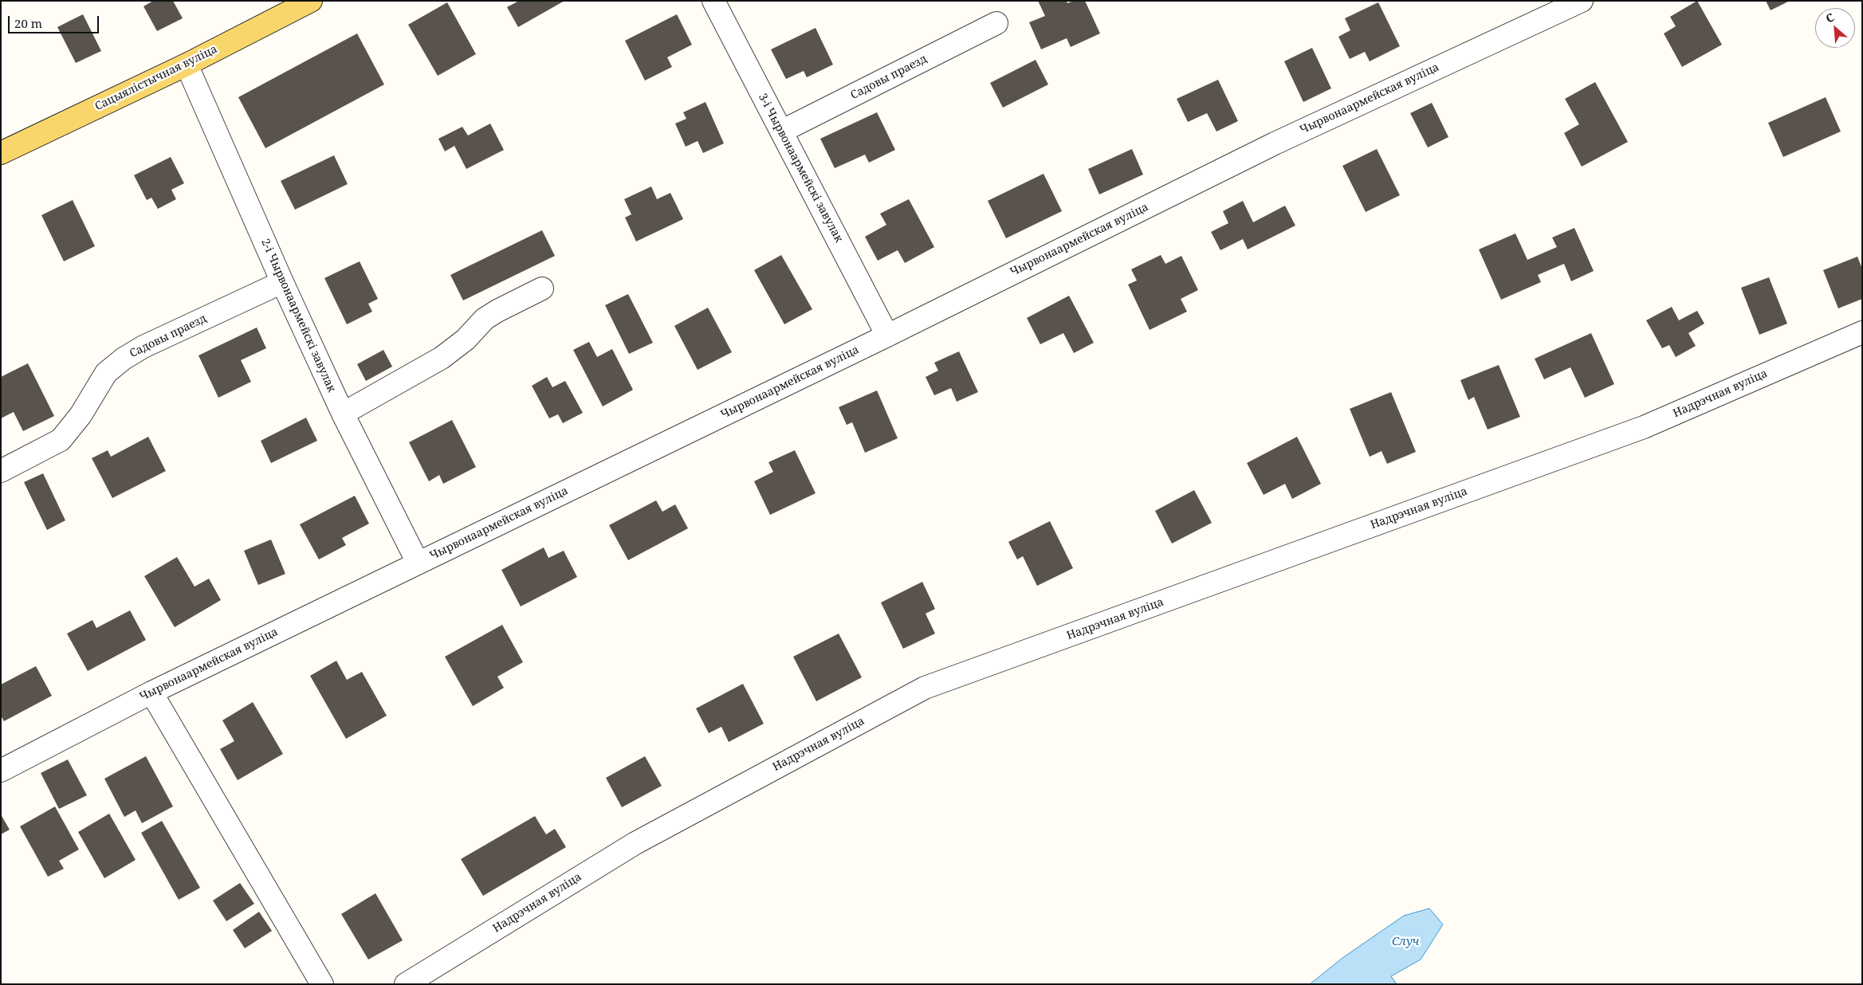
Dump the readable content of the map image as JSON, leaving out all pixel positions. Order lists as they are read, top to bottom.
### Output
{
  "streets": {
    "main road": ["Сацыялістычная вуліца"],
    "street": [
      "Садовы праезд",
      "Чырвонаармейская вуліца",
      "3-і Чырвонаармейскі завулак",
      "2-і Чырвонаармейскі завулак",
      "Надрэчная вуліца"
    ]
  },
  "crossings": [
    ["Садовы праезд", "3-і Чырвонаармейскі завулак"],
    ["Садовы праезд", "2-і Чырвонаармейскі завулак"],
    ["Сацыялістычная вуліца", "2-і Чырвонаармейскі завулак"],
    ["Чырвонаармейская вуліца", "3-і Чырвонаармейскі завулак"],
    ["Чырвонаармейская вуліца", "2-і Чырвонаармейскі завулак"]
  ],
  "water": ["Случ"],
  "scale_bar": "20 m",
  "north": "top left"
}
